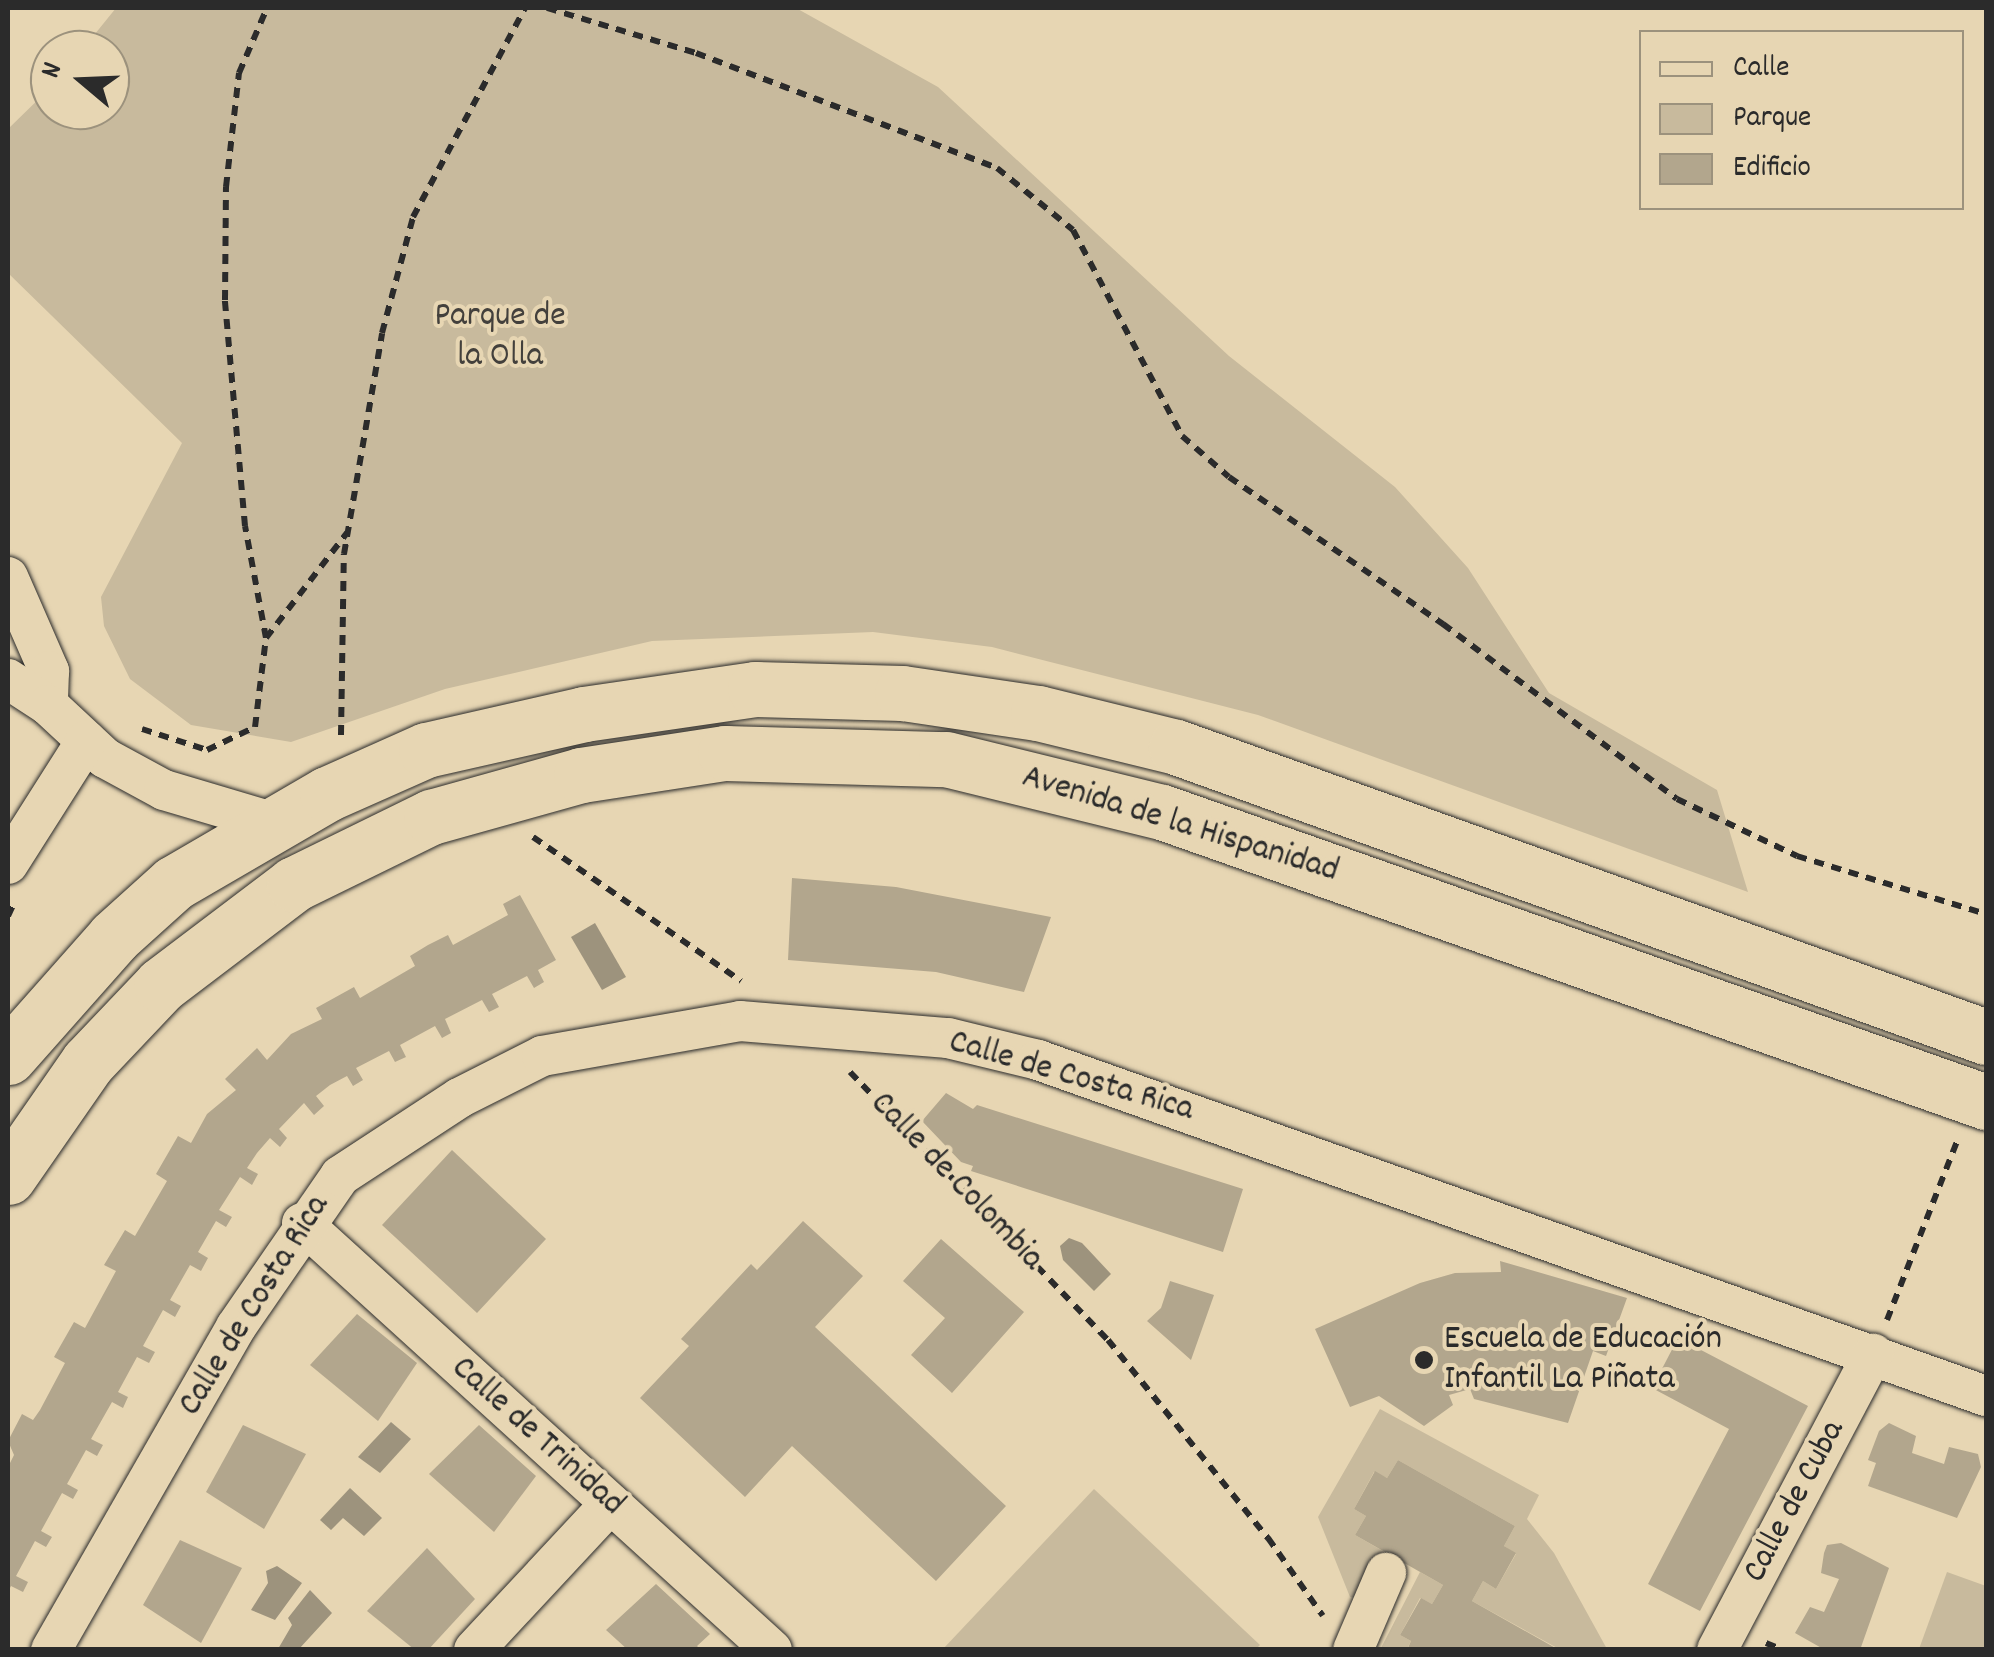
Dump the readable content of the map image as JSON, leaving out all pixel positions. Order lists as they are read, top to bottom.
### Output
{
  "streets": {
    "main road": ["Avenida de la Hispanidad"],
    "street": ["Calle de Costa Rica", "Calle de Trinidad", "Calle de Cuba"],
    "path": ["Calle de Colombia"]
  },
  "crossings": [
    ["Calle de Costa Rica", "Calle de Colombia"],
    ["Calle de Costa Rica", "Calle de Trinidad"],
    ["Calle de Costa Rica", "Calle de Cuba"]
  ],
  "parks": ["Parque de la Olla"],
  "places": ["Escuela de Educación Infantil La Piñata"],
  "legend": ["Calle", "Parque", "Edificio"],
  "north": "left"
}
